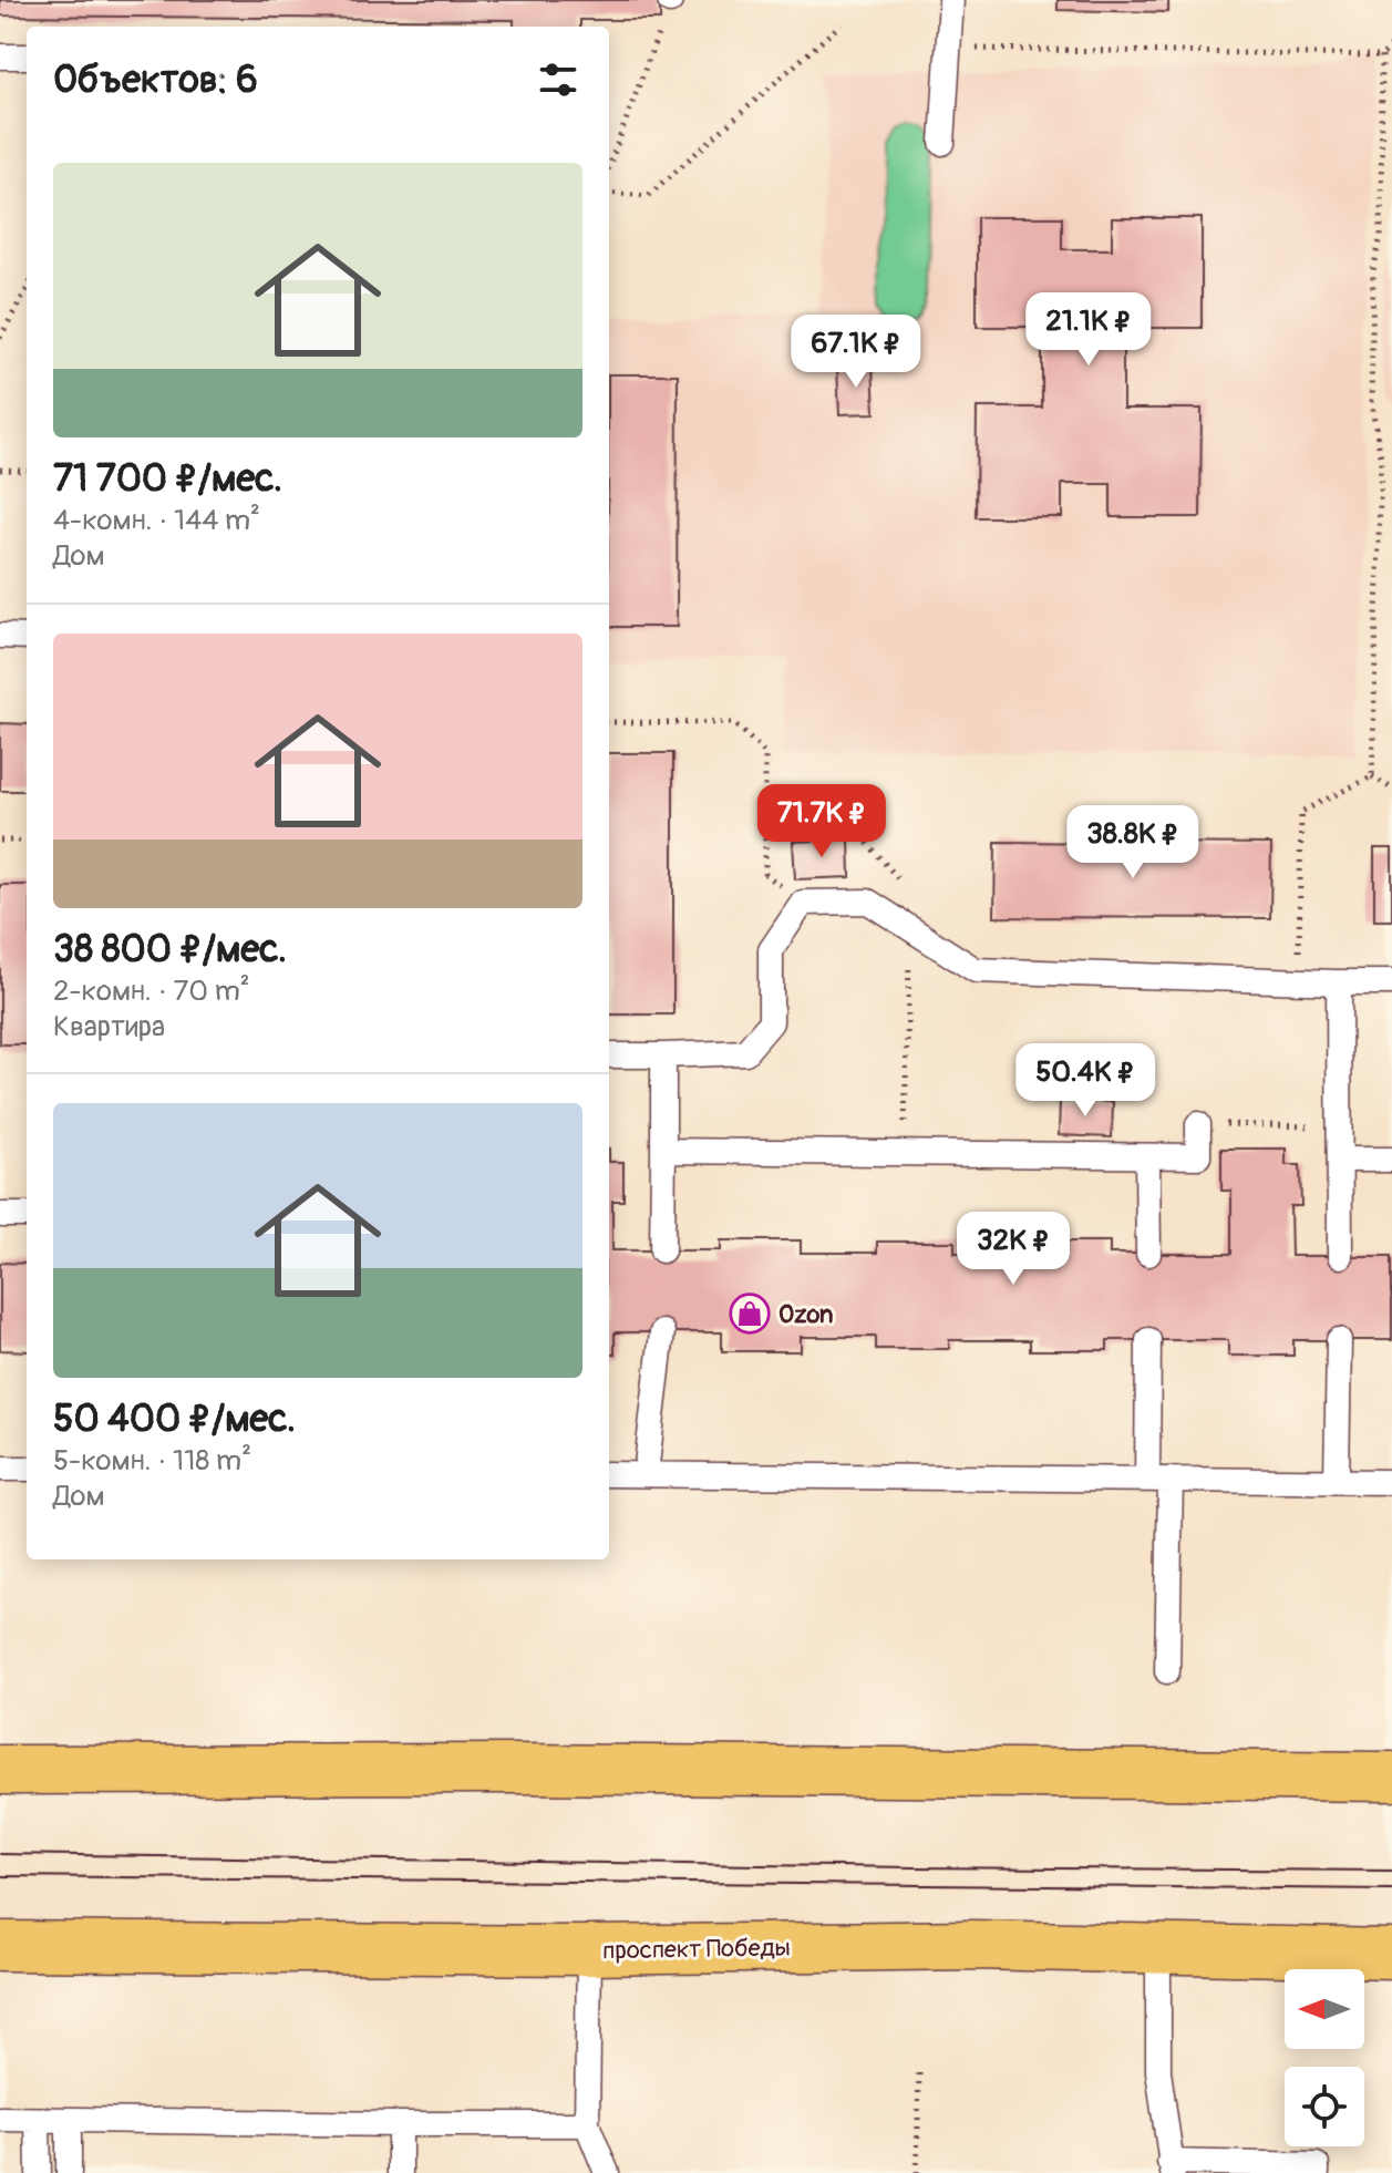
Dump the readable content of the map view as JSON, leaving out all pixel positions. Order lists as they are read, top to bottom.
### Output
{
  "streets": {
    "main road": ["проспект Победы"]
  },
  "places": {
    "shop": ["Ozon"]
  },
  "north": "left",
  "page": {
    "heading": "Объектов: 6",
    "list": [
      {
        "name": "71 700 ₽/мес.",
        "note": "4-комн. · 144 m² · Дом"
      },
      {
        "name": "38 800 ₽/мес.",
        "note": "2-комн. · 70 m² · Квартира"
      },
      {
        "name": "50 400 ₽/мес.",
        "note": "5-комн. · 118 m² · Дом"
      }
    ],
    "price": [
      "21.1K ₽",
      "67.1K ₽",
      "71.7K ₽",
      "38.8K ₽",
      "50.4K ₽",
      "32K ₽"
    ]
  }
}
